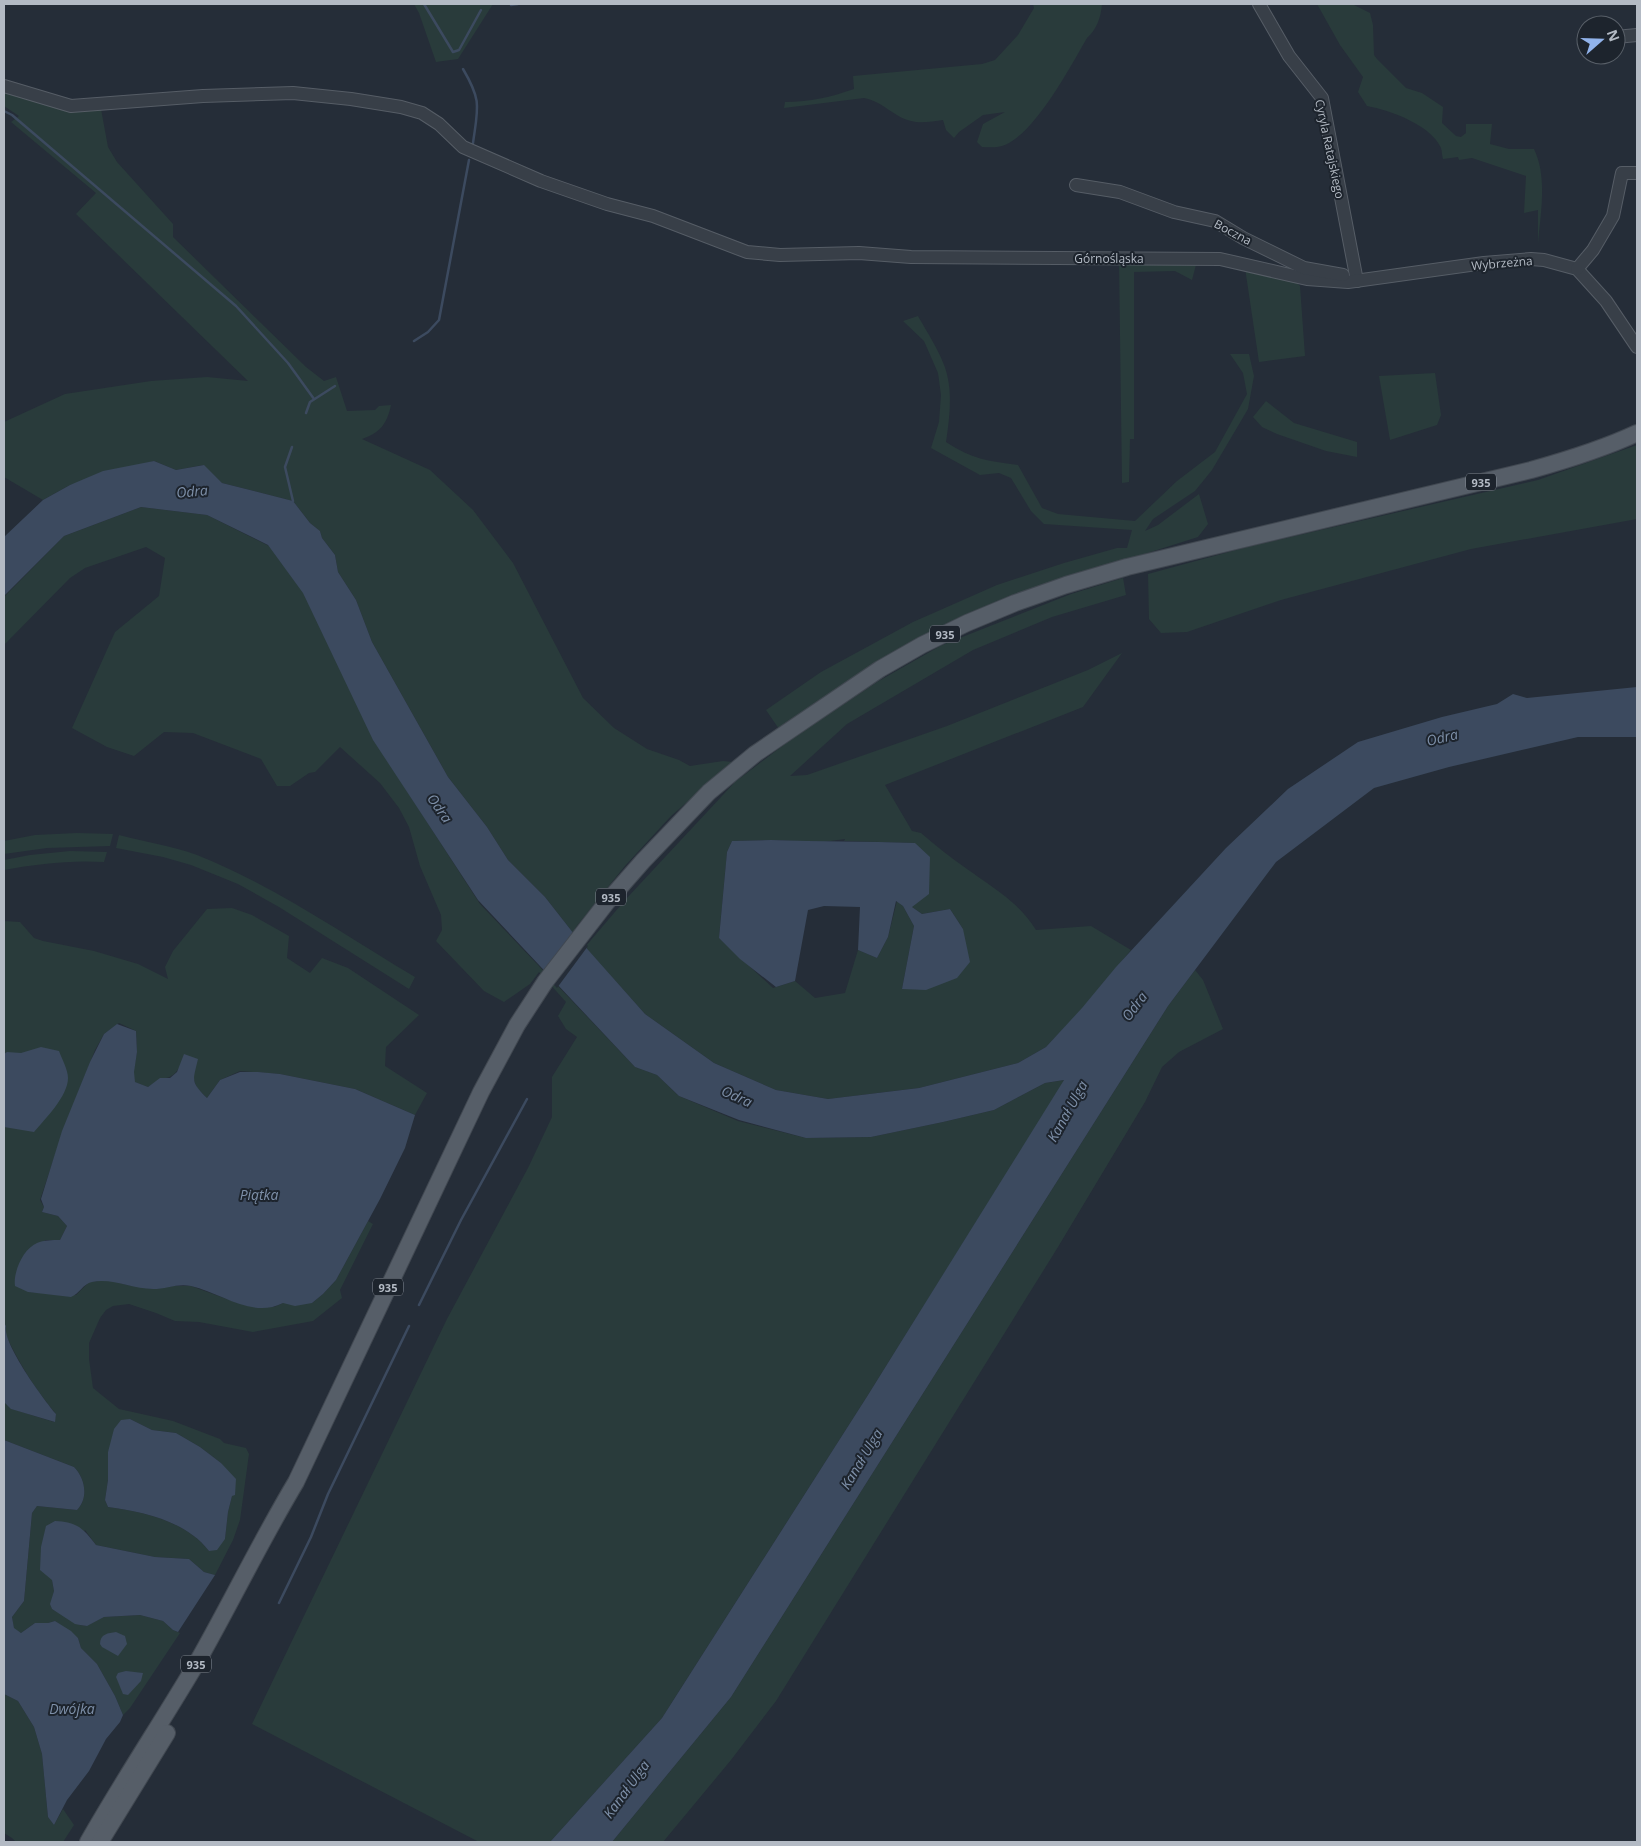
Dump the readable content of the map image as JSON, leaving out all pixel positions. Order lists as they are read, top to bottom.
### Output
{
  "streets": {
    "main road": ["935"],
    "street": [
      "Cyryla Ratajskiego",
      "Boczna",
      "Górnośląska",
      "Wybrzeżna"
    ]
  },
  "crossings": [
    ["Cyryla Ratajskiego", "Boczna"],
    ["Cyryla Ratajskiego", "Górnośląska"],
    ["Cyryla Ratajskiego", "Wybrzeżna"],
    ["Boczna", "Górnośląska"],
    ["Boczna", "Wybrzeżna"],
    ["Górnośląska", "Wybrzeżna"]
  ],
  "water": [
    "Odra",
    "Kanał Ulga",
    "Piątka",
    "Dwójka"
  ],
  "north": "right"
}
